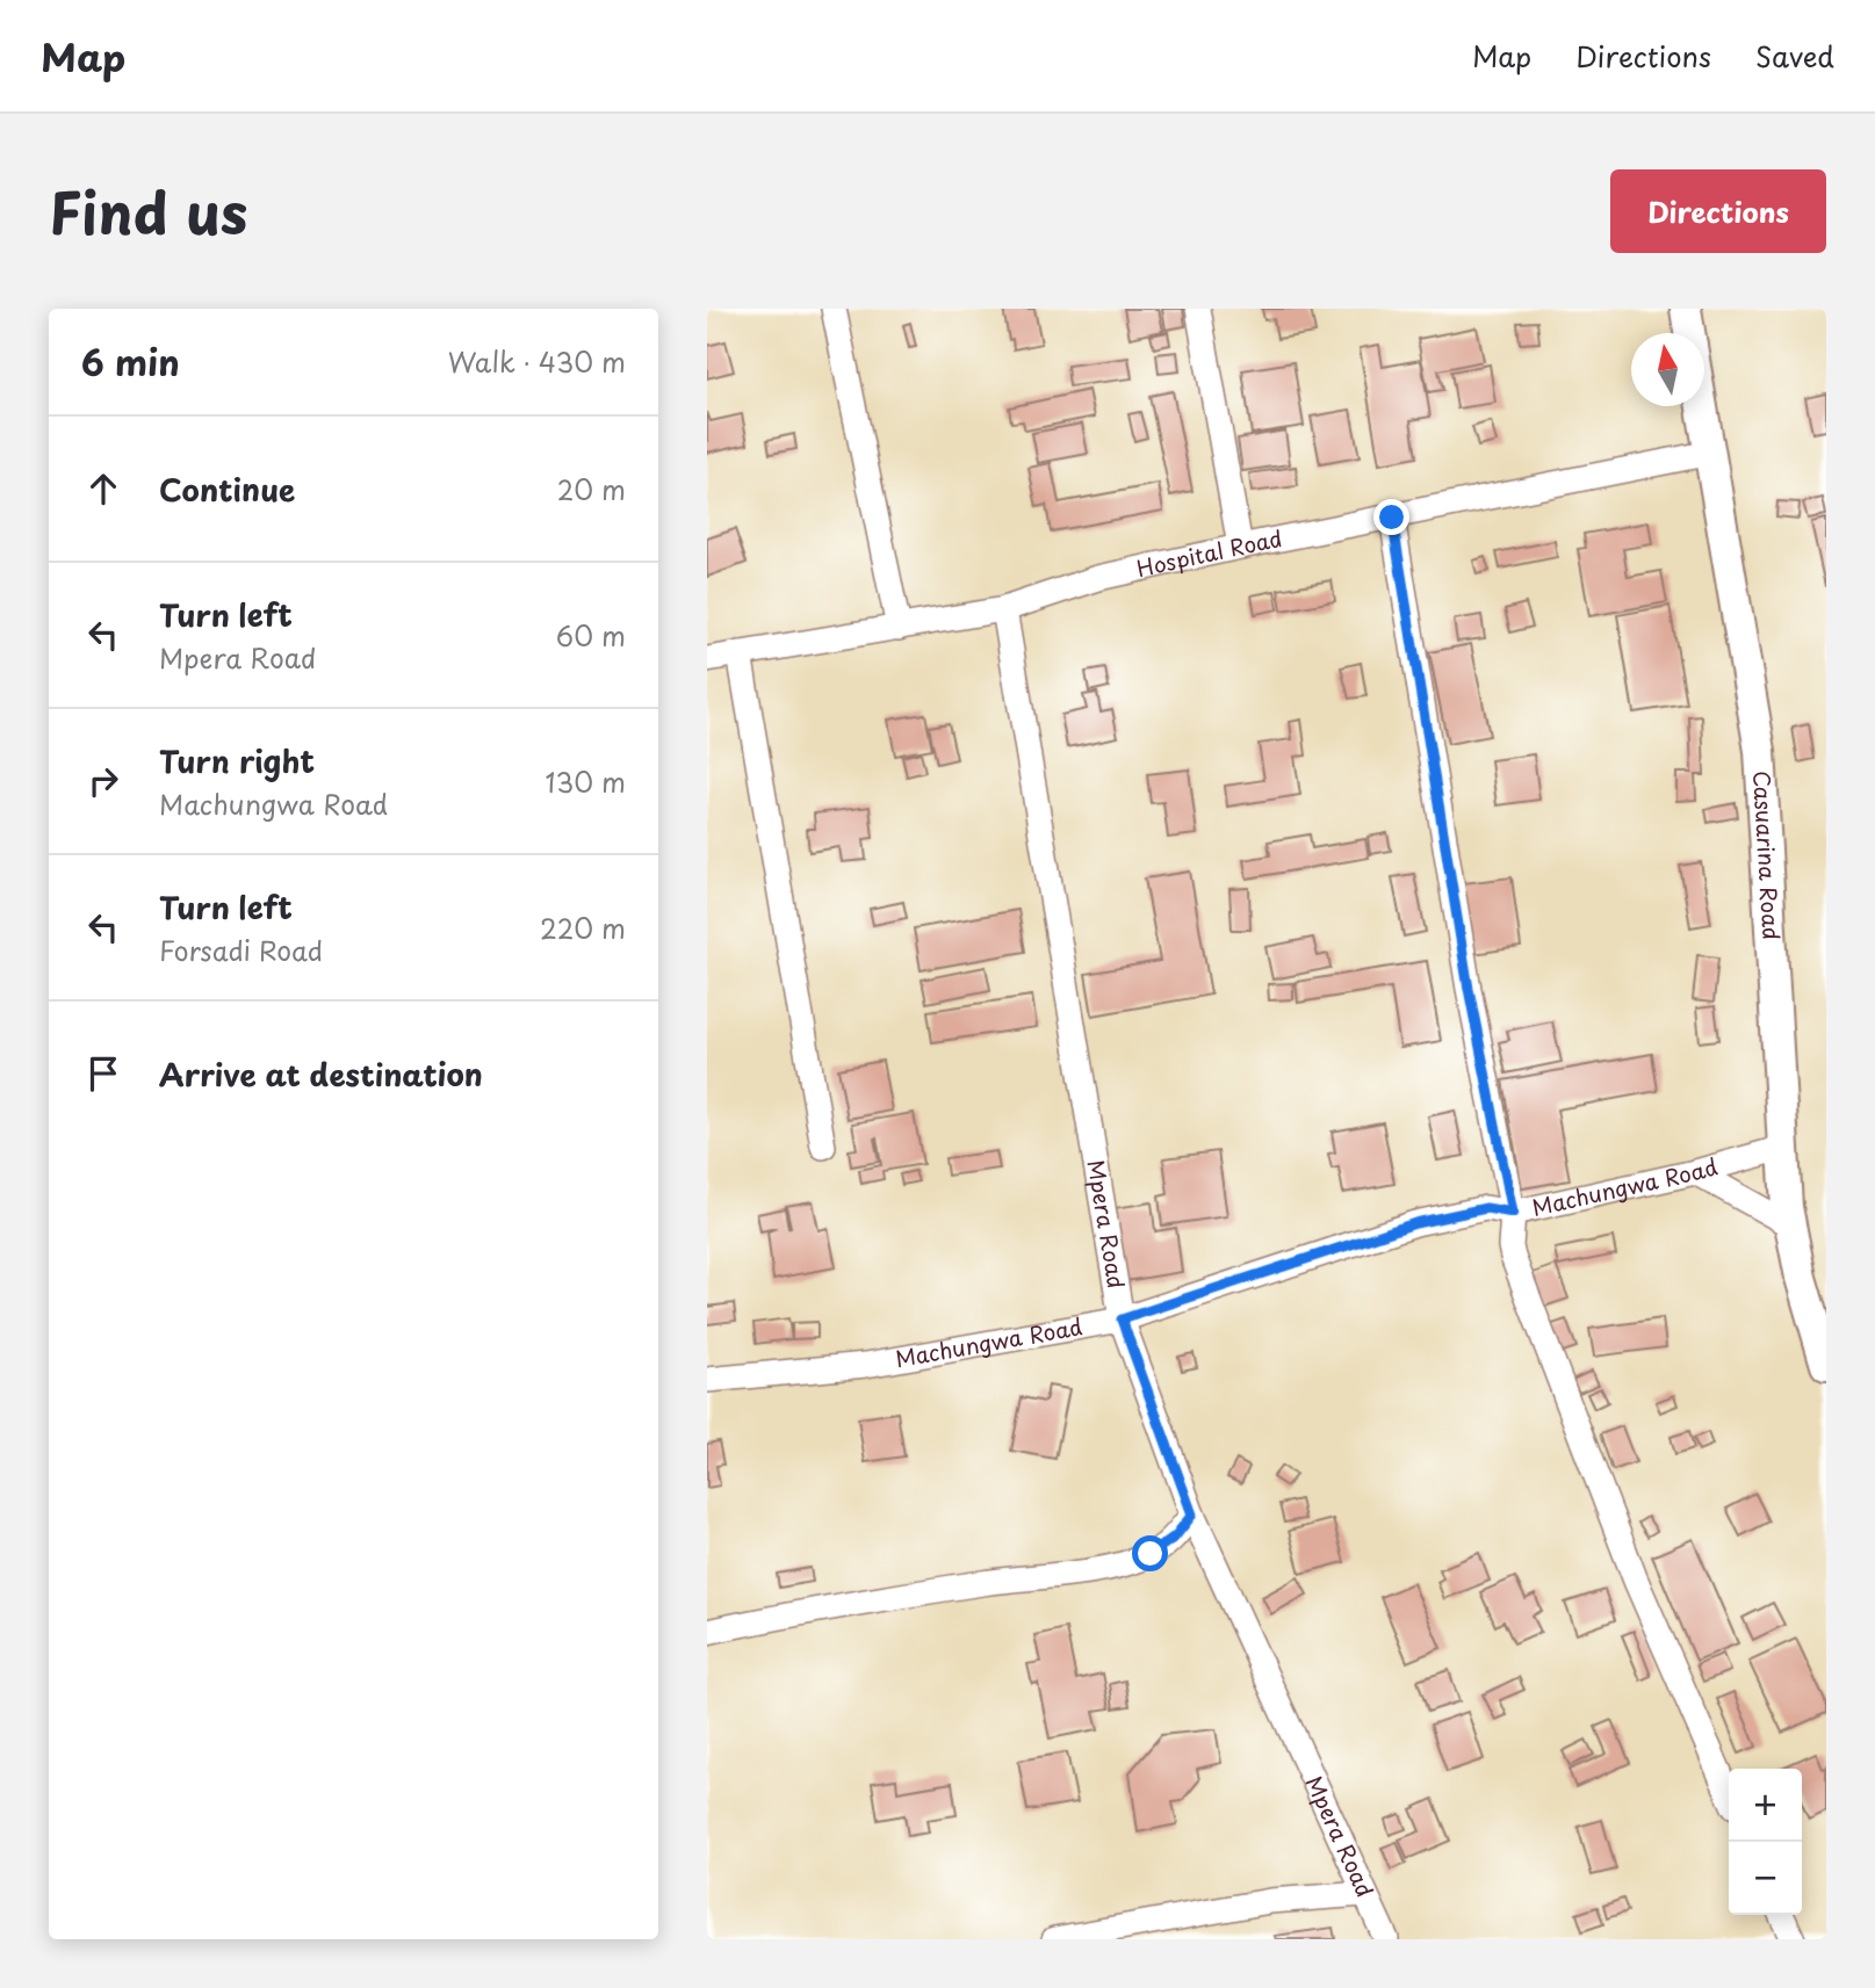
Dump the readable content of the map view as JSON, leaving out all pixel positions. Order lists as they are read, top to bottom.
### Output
{
  "streets": {
    "street": [
      "Hospital Road",
      "Casuarina Road",
      "Machungwa Road",
      "Mpera Road"
    ]
  },
  "crossings": [
    ["Hospital Road", "Casuarina Road"],
    ["Hospital Road", "Mpera Road"],
    ["Casuarina Road", "Machungwa Road"],
    ["Machungwa Road", "Mpera Road"]
  ],
  "north": "top",
  "page": {
    "header": "Map",
    "nav": ["Map", "Directions", "Saved"],
    "title": "Find us",
    "buttons": "Directions",
    "heading": ["6 min", "Walk · 430 m"],
    "list": [
      ["Continue", "20 m"],
      ["Turn left", "Mpera Road", "60 m"],
      ["Turn right", "Machungwa Road", "130 m"],
      ["Turn left", "Forsadi Road", "220 m"],
      "Arrive at destination"
    ],
    "map_buttons": ["+", "−"]
  }
}
